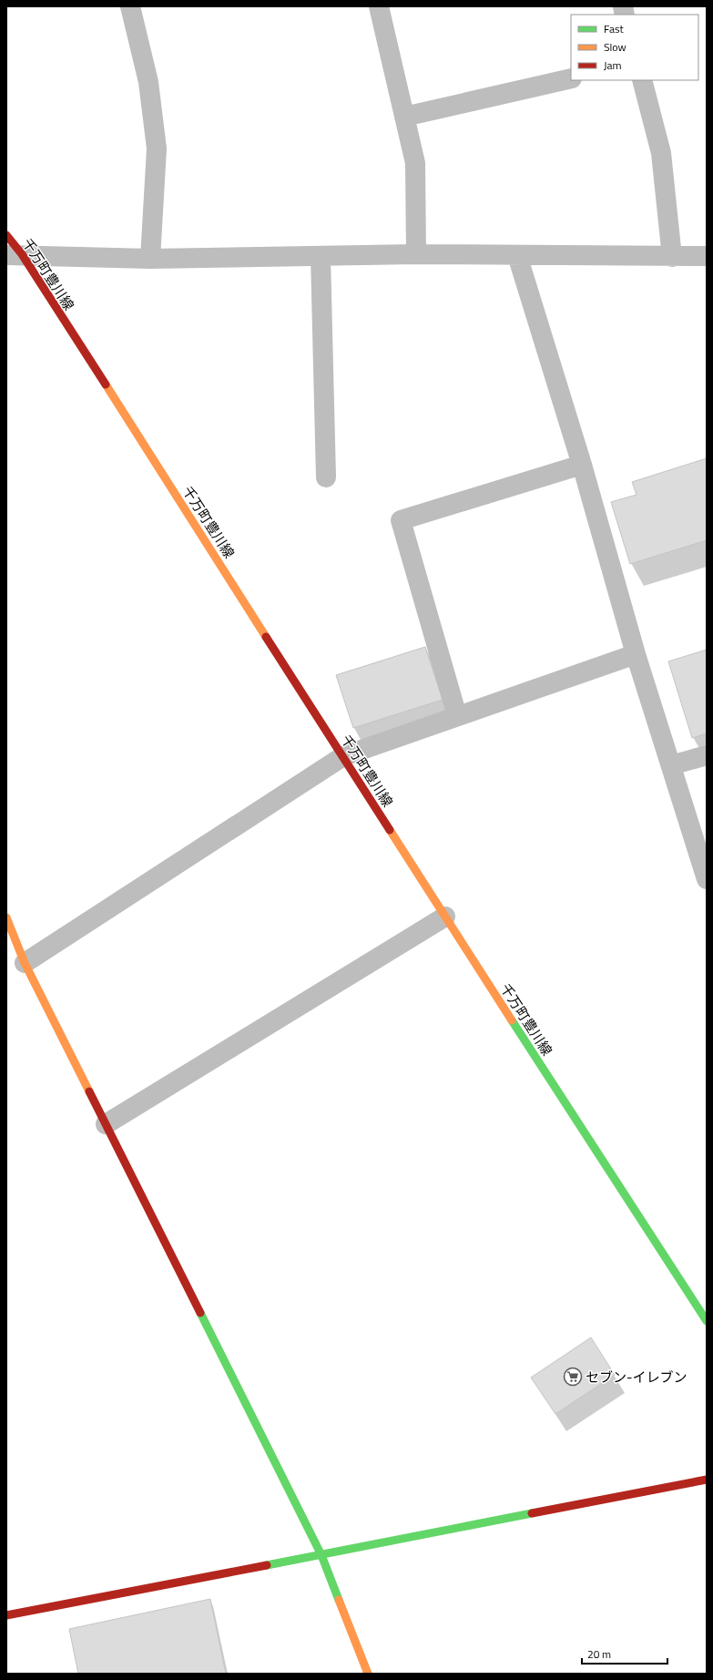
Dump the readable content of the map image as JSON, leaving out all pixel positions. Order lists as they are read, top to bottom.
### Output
{
  "streets": {
    "street": ["千万町豊川線"]
  },
  "places": {
    "supermarket": ["セブン-イレブン"]
  },
  "legend": ["Fast", "Slow", "Jam"],
  "scale_bar": "20 m"
}
